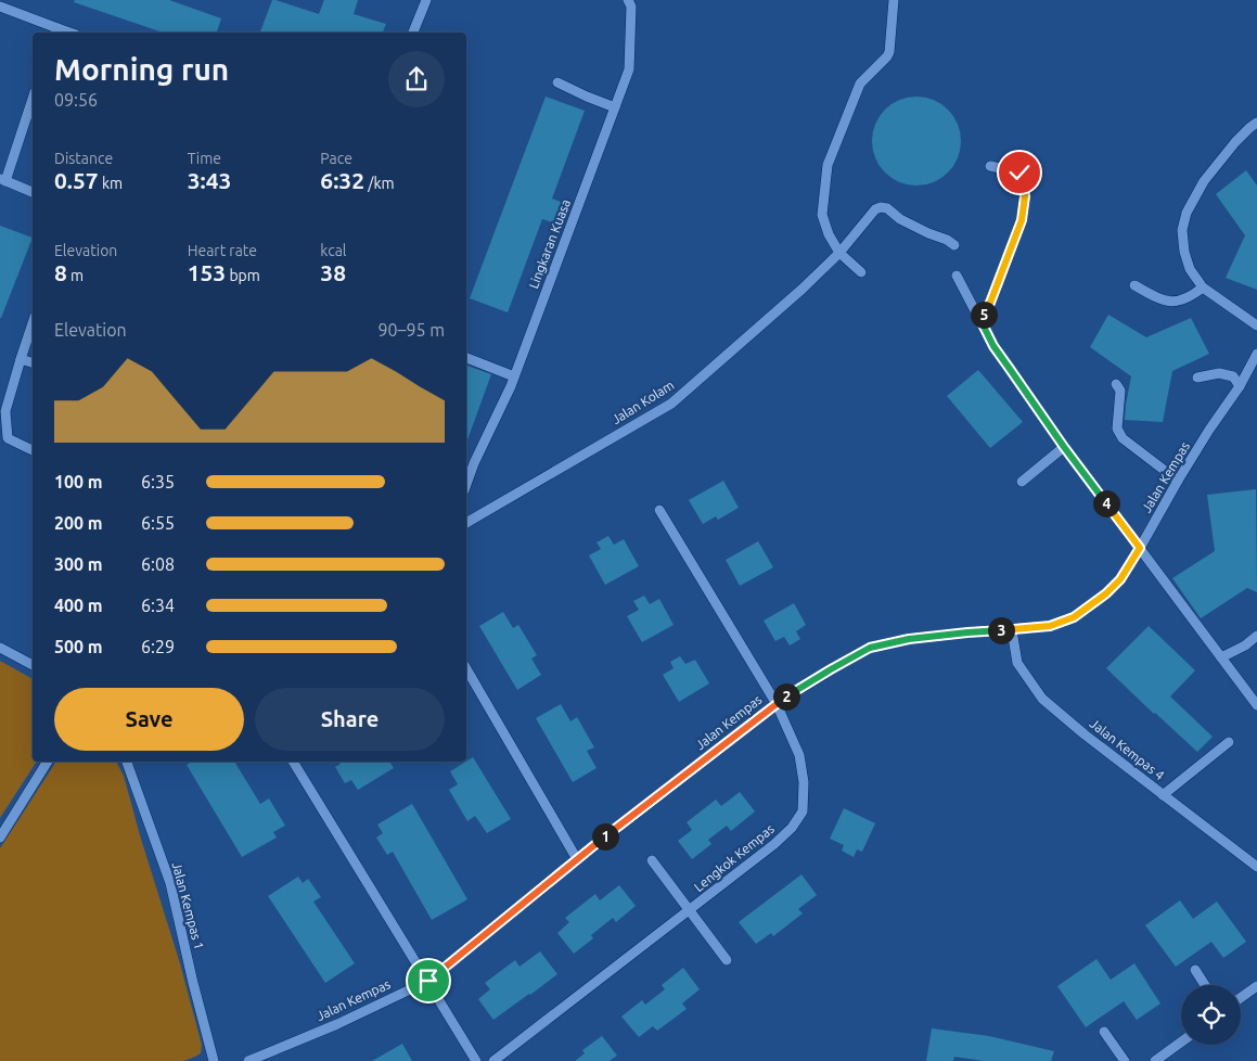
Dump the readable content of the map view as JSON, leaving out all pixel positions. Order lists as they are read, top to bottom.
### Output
{
  "streets": {
    "street": [
      "Lingkaran Kuasa",
      "Jalan Kolam",
      "Jalan Kempas",
      "Jalan Kempas 4",
      "Lengkok Kempas",
      "Jalan Kempas 1"
    ]
  },
  "crossings": [
    ["Jalan Kempas", "Jalan Kempas 4"],
    ["Jalan Kempas", "Lengkok Kempas"]
  ],
  "page": {
    "heading": ["Morning run", "09:56"],
    "stats": [
      ["Distance", "0.57 km"],
      ["Time", "3:43"],
      ["Pace", "6:32 /km"],
      ["Elevation", "8 m"],
      ["Heart rate", "153 bpm"],
      ["kcal", "38"]
    ],
    "pins": [
      "5",
      "4",
      "3",
      "2",
      "1"
    ],
    "chart": ["Elevation", "90–95 m"],
    "list": [
      {
        "name": "100 m",
        "note": "6:35"
      },
      {
        "name": "200 m",
        "note": "6:55"
      },
      {
        "name": "300 m",
        "note": "6:08"
      },
      {
        "name": "400 m",
        "note": "6:34"
      },
      {
        "name": "500 m",
        "note": "6:29"
      }
    ],
    "buttons": ["Save", "Share"]
  }
}
